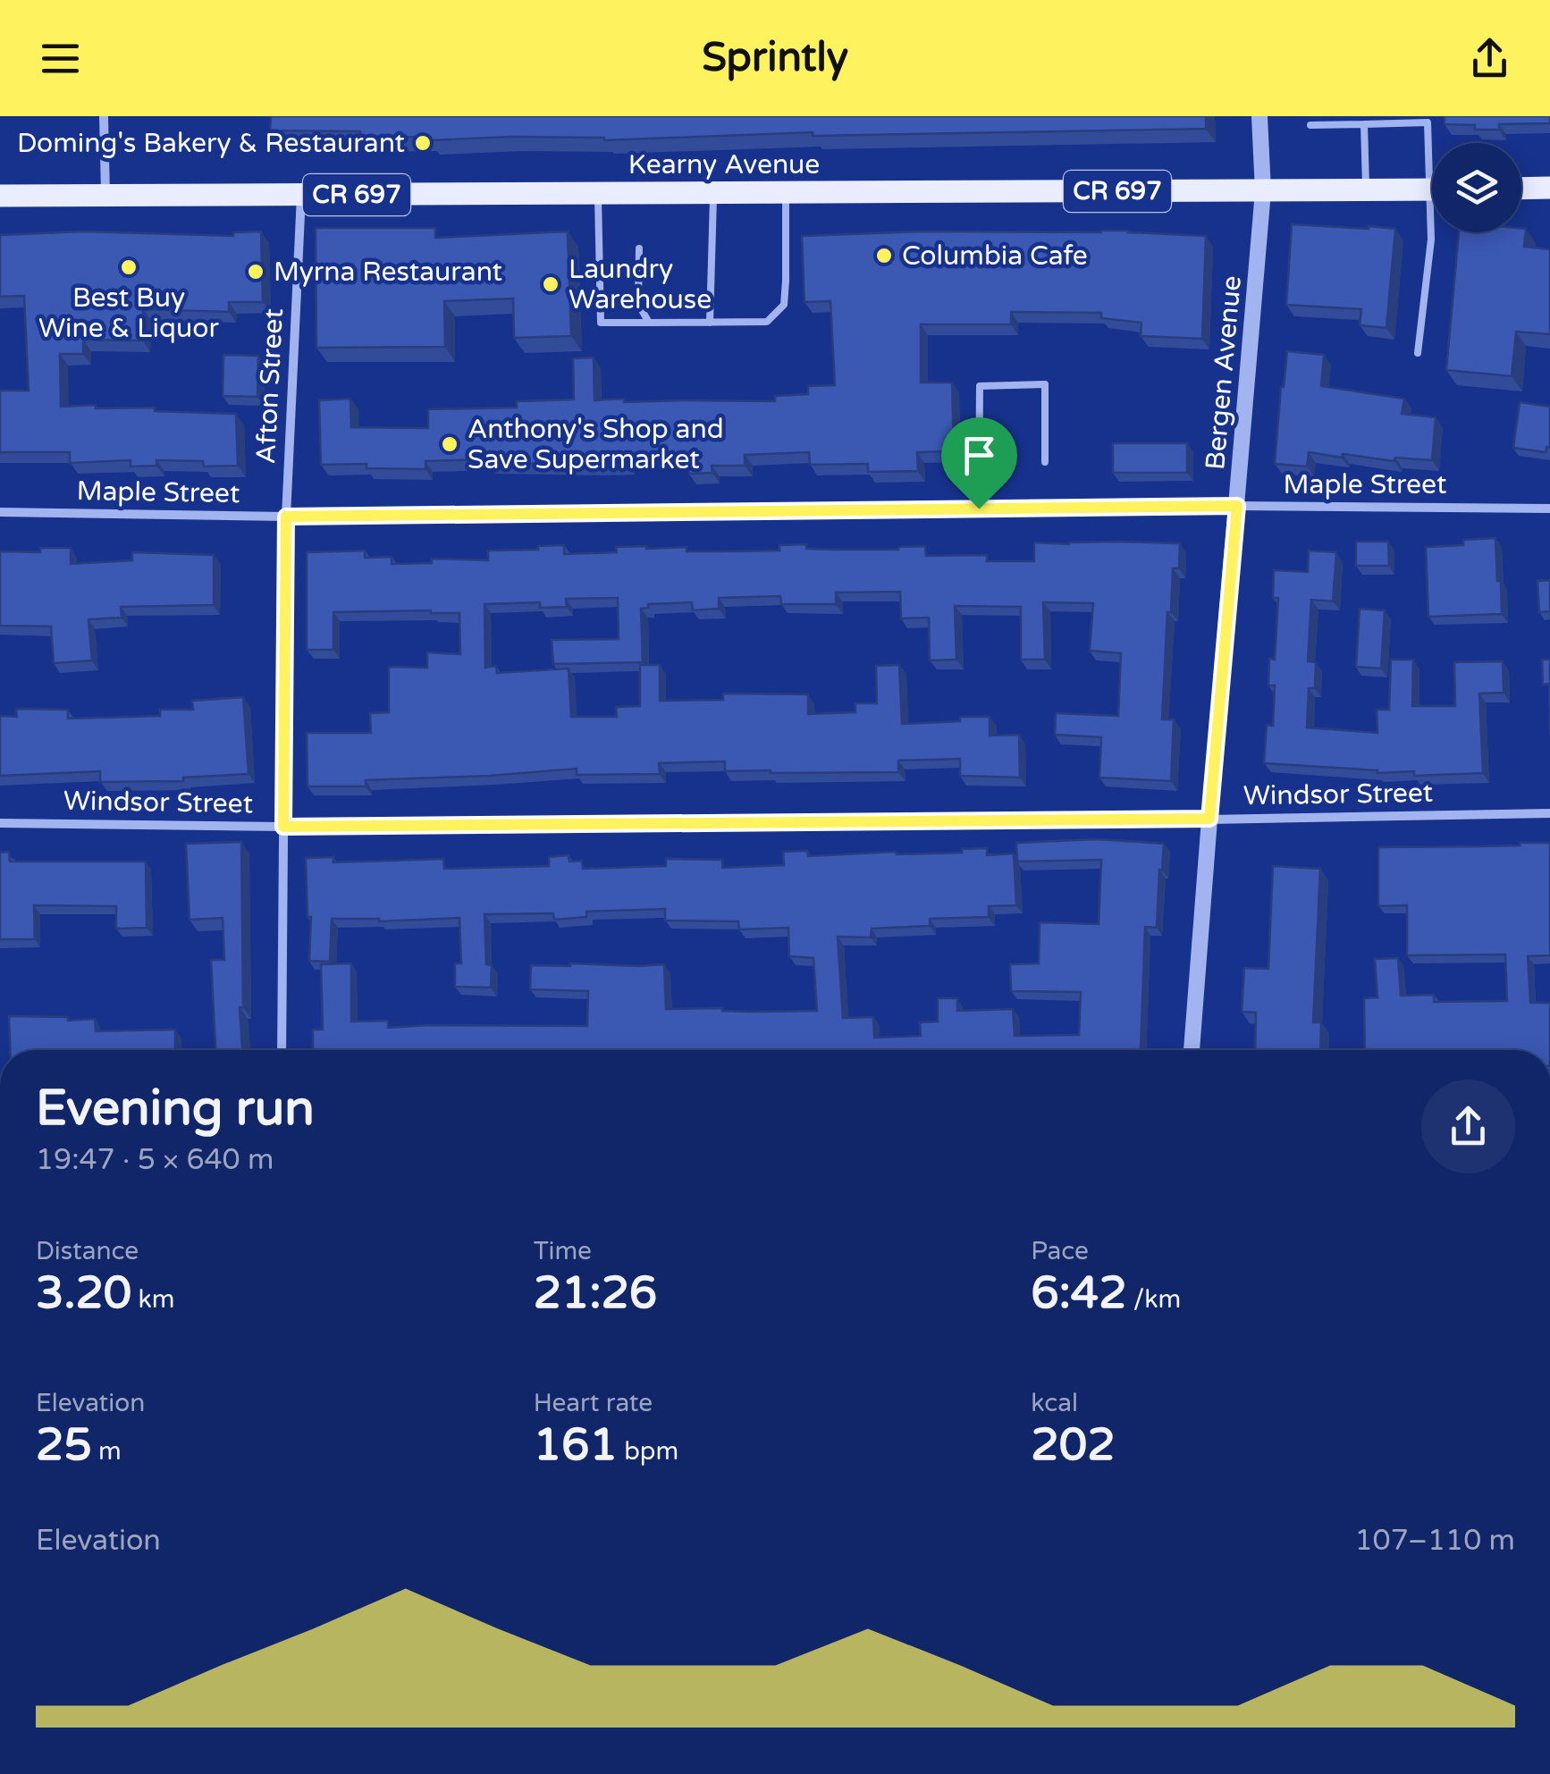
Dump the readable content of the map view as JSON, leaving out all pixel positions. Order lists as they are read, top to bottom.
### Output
{
  "streets": {
    "main road": ["Kearny Avenue", "CR 697"],
    "street": [
      "Bergen Avenue",
      "Afton Street",
      "Maple Street",
      "Windsor Street"
    ]
  },
  "crossings": [
    ["Kearny Avenue", "Bergen Avenue"],
    ["Kearny Avenue", "Afton Street"],
    ["Bergen Avenue", "Maple Street"],
    ["Bergen Avenue", "Windsor Street"],
    ["Afton Street", "Maple Street"],
    ["Afton Street", "Windsor Street"]
  ],
  "places": [
    "Doming's Bakery & Restaurant",
    "Columbia Cafe",
    "Best Buy Wine & Liquor",
    "Myrna Restaurant",
    "Laundry Warehouse",
    "Anthony's Shop and Save Supermarket"
  ],
  "page": {
    "header": "Sprintly",
    "heading": ["Evening run", "19:47 · 5 × 640 m"],
    "stats": [
      ["Distance", "3.20 km"],
      ["Time", "21:26"],
      ["Pace", "6:42 /km"],
      ["Elevation", "25 m"],
      ["Heart rate", "161 bpm"],
      ["kcal", "202"]
    ],
    "chart": ["Elevation", "107–110 m"]
  }
}
